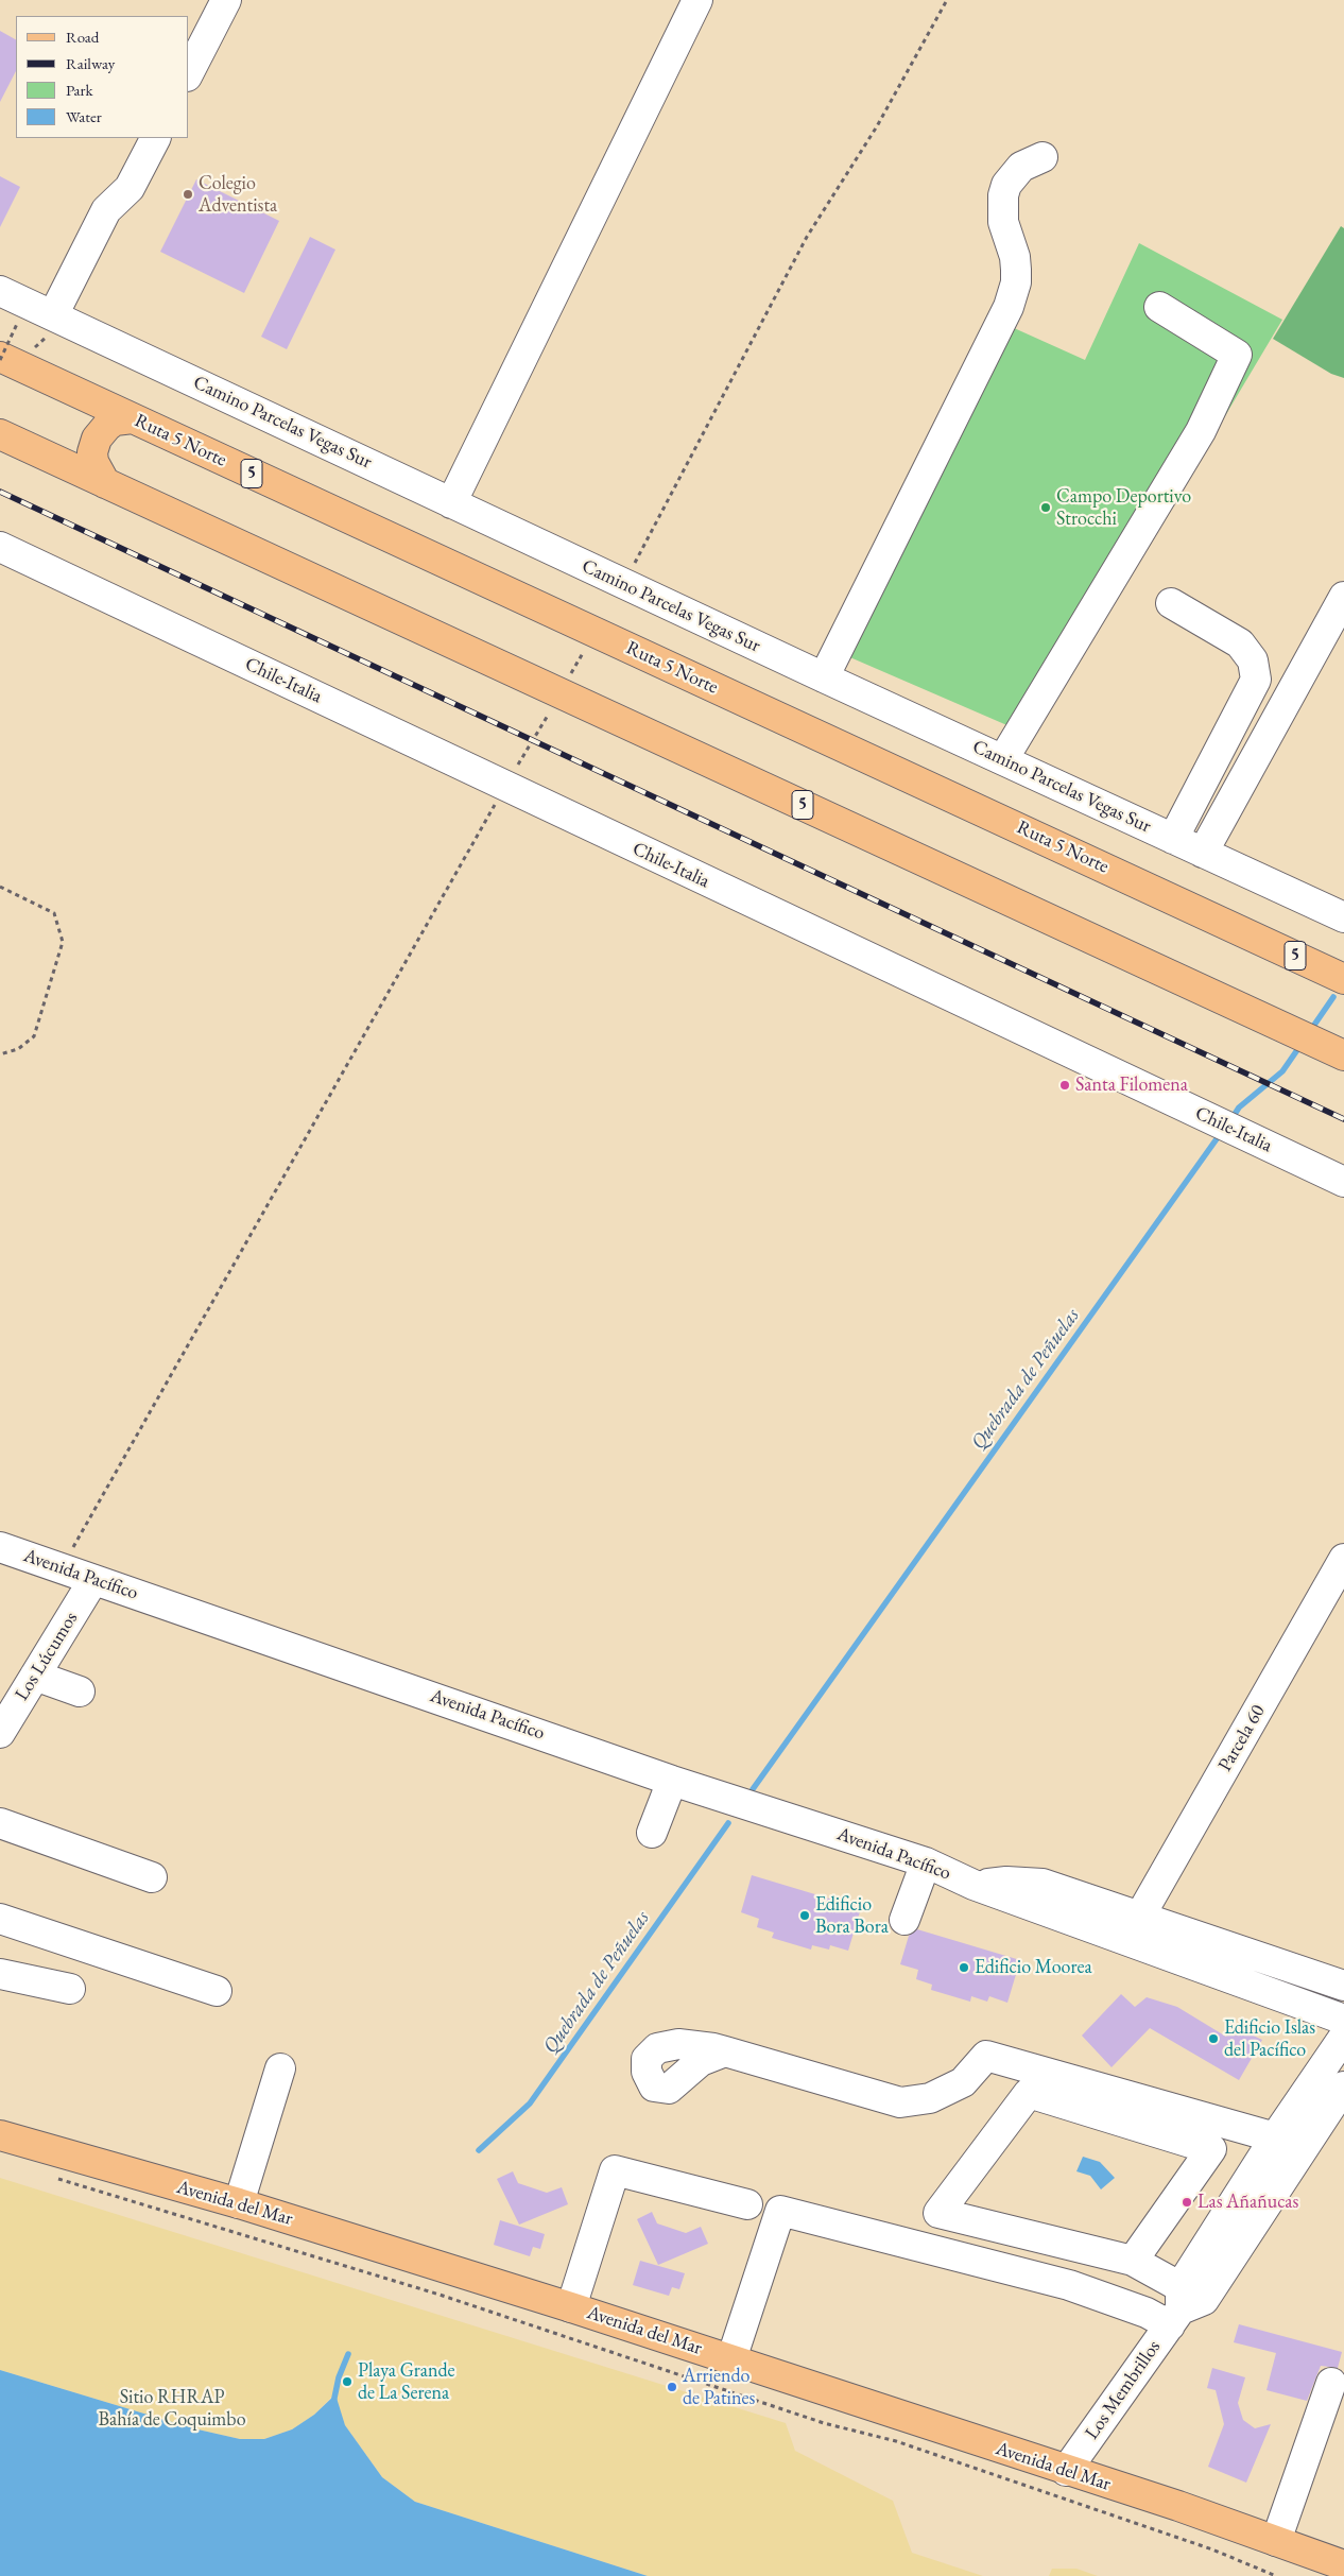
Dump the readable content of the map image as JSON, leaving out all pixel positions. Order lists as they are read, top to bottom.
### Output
{
  "streets": {
    "main road": ["Ruta 5 Norte", "5", "Avenida del Mar"],
    "street": [
      "Camino Parcelas Vegas Sur",
      "Chile-Italia",
      "Avenida Pacífico",
      "Los Lúcumos",
      "Parcela 60",
      "Los Membrillos"
    ]
  },
  "crossings": [
    ["Avenida Pacífico", "Los Lúcumos"],
    ["Avenida Pacífico", "Parcela 60"],
    ["Avenida del Mar", "Los Membrillos"]
  ],
  "water": ["Quebrada de Peñuelas"],
  "parks": ["Sitio RHRAP Bahía de Coquimbo"],
  "places": [
    "Colegio Adventista",
    "Campo Deportivo Strocchi",
    "Santa Filomena",
    "Edificio Bora Bora",
    "Edificio Moorea",
    "Edificio Islas del Pacífico",
    "Las Añañucas",
    "Playa Grande de La Serena",
    "Arriendo de Patines"
  ],
  "legend": [
    "Road",
    "Railway",
    "Park",
    "Water"
  ]
}
